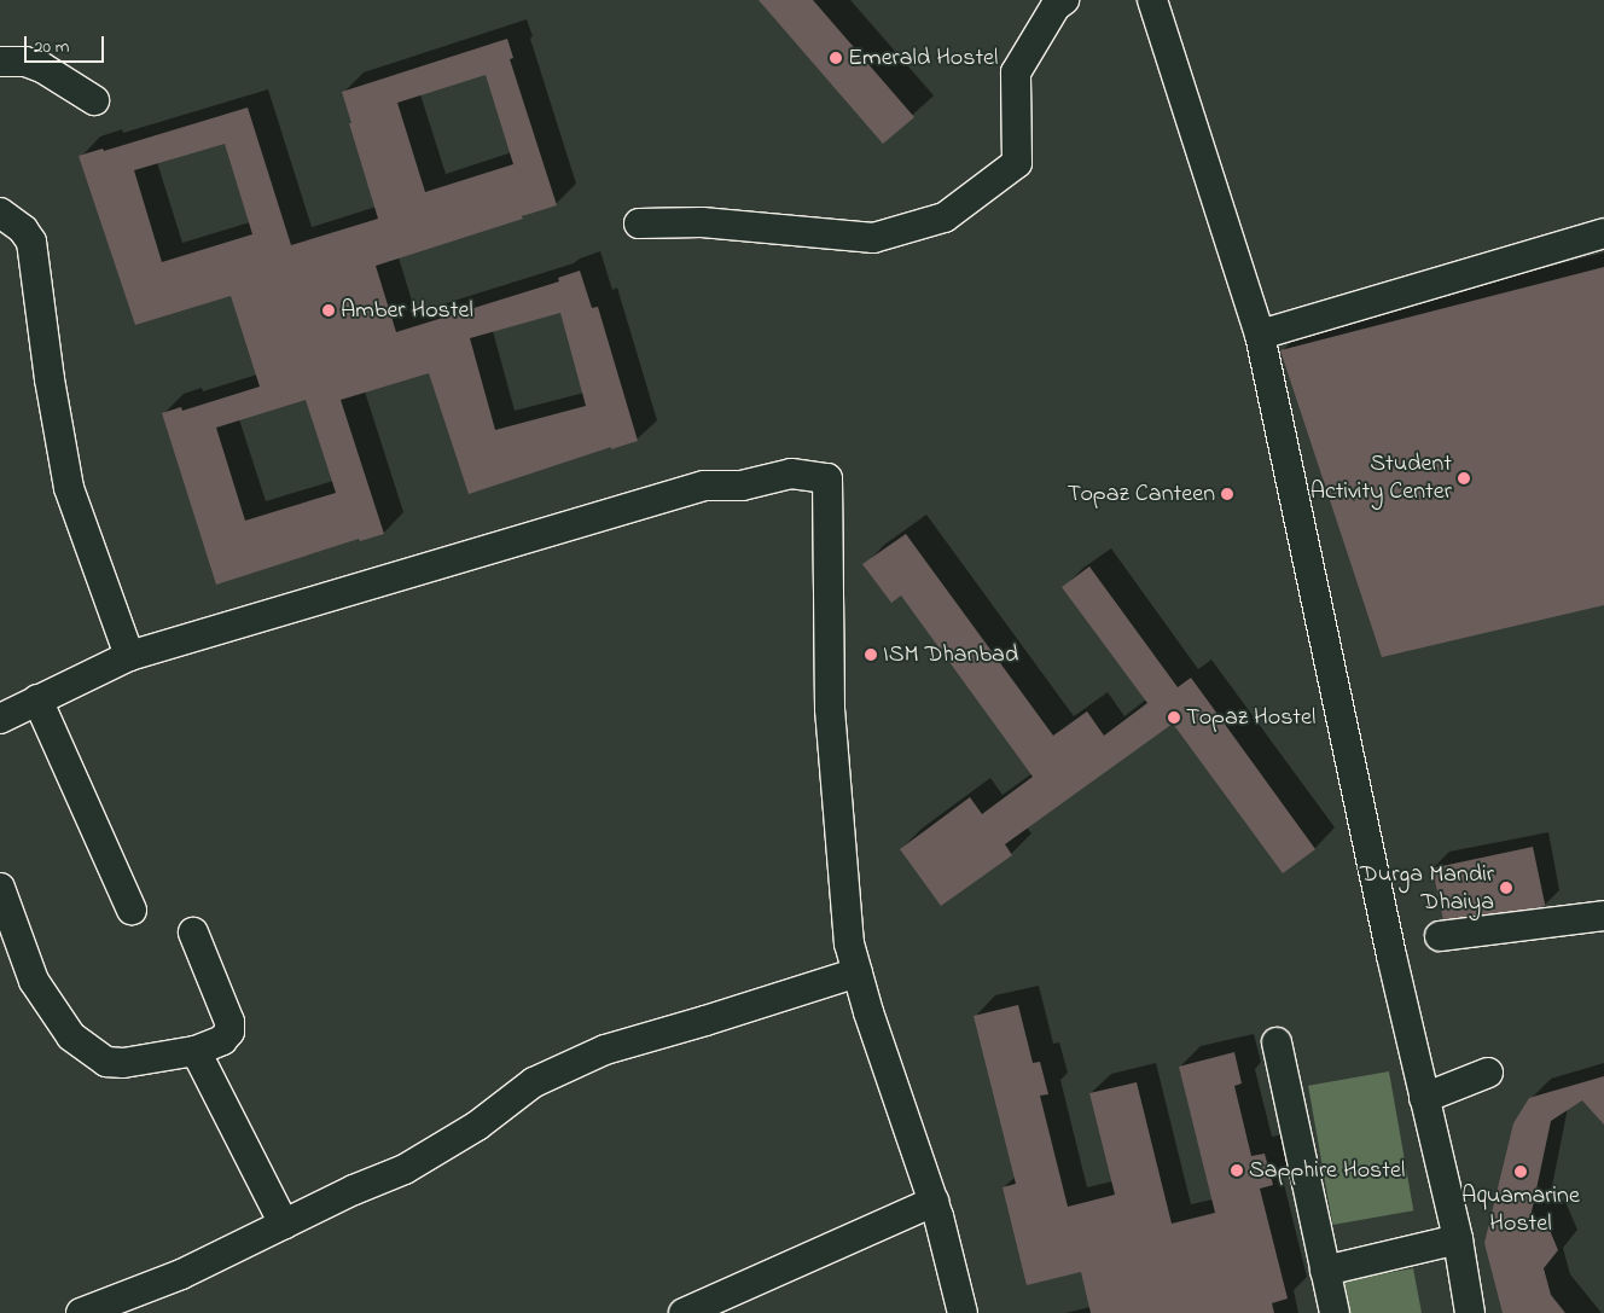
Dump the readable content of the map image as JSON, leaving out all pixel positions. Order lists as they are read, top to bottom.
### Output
{
  "places": [
    "Emerald Hostel",
    "Amber Hostel",
    "Student Activity Center",
    "Topaz Canteen",
    "ISM Dhanbad",
    "Topaz Hostel",
    "Durga Mandir Dhaiya",
    "Sapphire Hostel",
    "Aquamarine Hostel"
  ],
  "scale_bar": "20 m"
}
